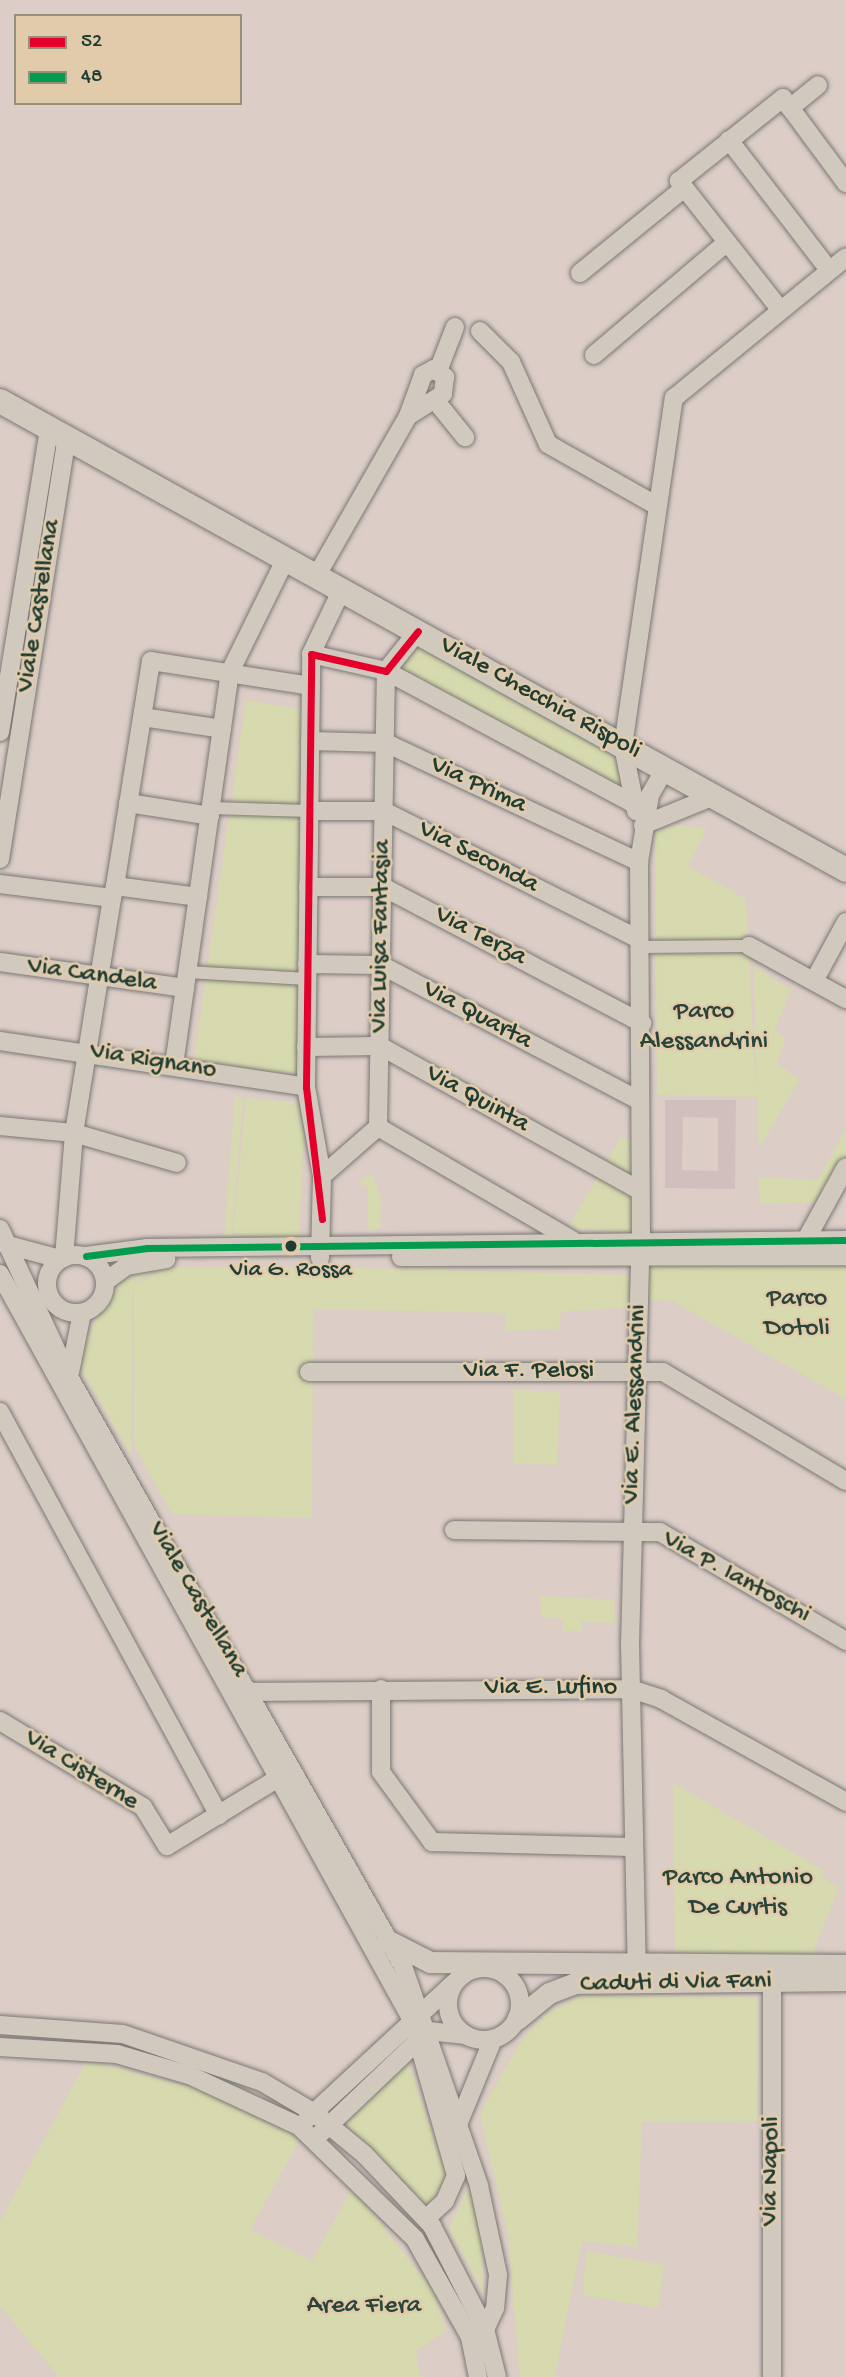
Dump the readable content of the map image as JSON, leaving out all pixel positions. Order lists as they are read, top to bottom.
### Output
{
  "streets": {
    "main road": ["Viale Checchia Rispoli"],
    "street": [
      "Viale Castellana",
      "Via Prima",
      "Via Seconda",
      "Via Luisa Fantasia",
      "Via Terza",
      "Via Candela",
      "Via Quarta",
      "Via Rignano",
      "Via Quinta",
      "Via F. Pelosi",
      "Via E. Alessandrini",
      "Via P. Iantoschi",
      "Via E. Lufino",
      "Via Cisterne",
      "Caduti di Via Fani",
      "Via Napoli"
    ]
  },
  "crossings": [
    ["Viale Castellana", "Viale Checchia Rispoli"],
    ["Viale Castellana", "Via E. Lufino"],
    ["Viale Castellana", "Via Cisterne"],
    ["Viale Checchia Rispoli", "Via E. Alessandrini"],
    ["Via Prima", "Via Luisa Fantasia"],
    ["Via Prima", "Via E. Alessandrini"],
    ["Via Seconda", "Via Luisa Fantasia"],
    ["Via Seconda", "Via E. Alessandrini"],
    ["Via Luisa Fantasia", "Via Terza"],
    ["Via Luisa Fantasia", "Via Quarta"],
    ["Via Luisa Fantasia", "Via Quinta"],
    ["Via Terza", "Via E. Alessandrini"],
    ["Via Quarta", "Via E. Alessandrini"],
    ["Via Quinta", "Via E. Alessandrini"],
    ["Via F. Pelosi", "Via E. Alessandrini"],
    ["Via E. Alessandrini", "Via P. Iantoschi"],
    ["Via E. Alessandrini", "Via E. Lufino"],
    ["Via E. Alessandrini", "Caduti di Via Fani"],
    ["Caduti di Via Fani", "Via Napoli"]
  ],
  "parks": [
    "Parco Alessandrini",
    "Parco Dotoli",
    "Parco Antonio De Curtis",
    "Area Fiera"
  ],
  "places": ["Via G. Rossa"],
  "lines": ["transit line 52", "transit line 48"],
  "legend": ["52", "48"]
}
